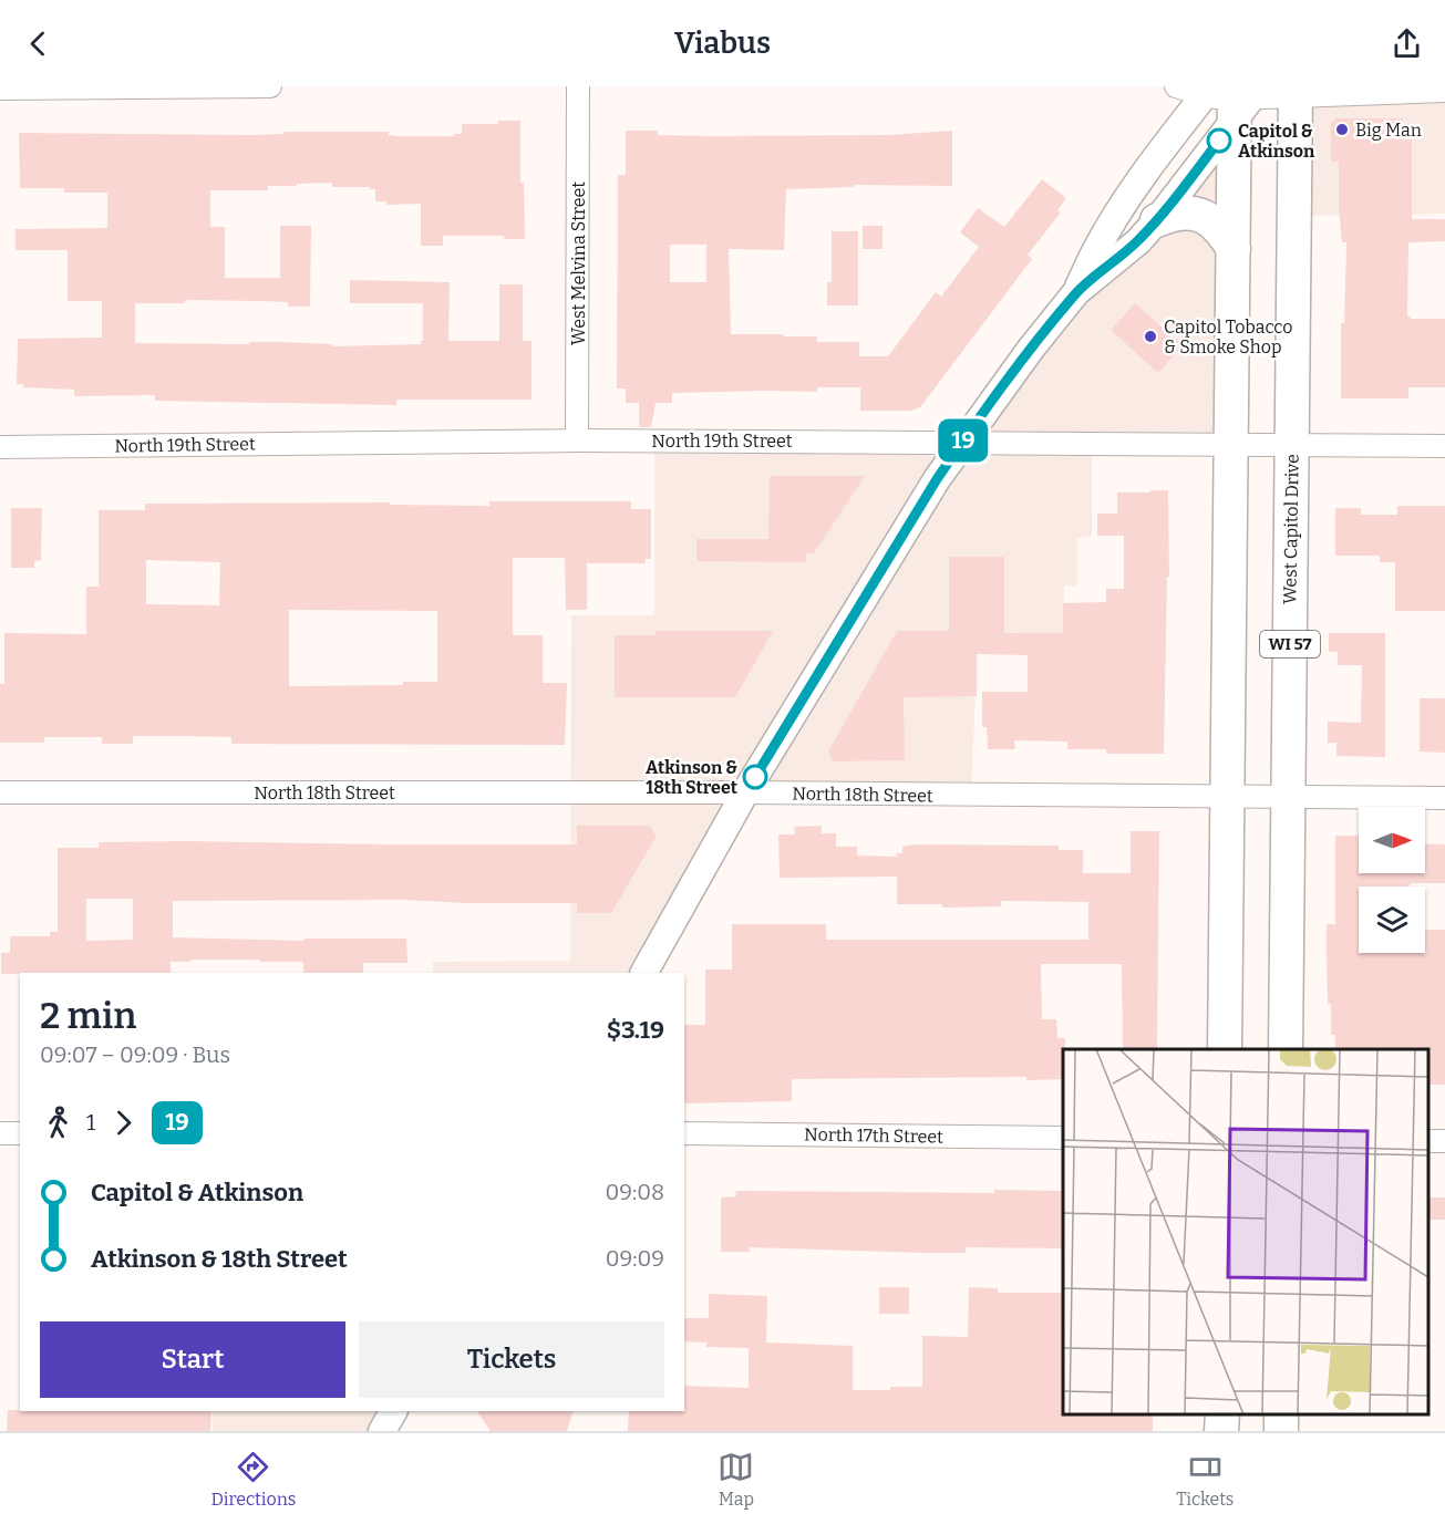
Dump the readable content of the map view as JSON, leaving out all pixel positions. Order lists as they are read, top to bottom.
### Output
{
  "streets": {
    "main road": ["West Capitol Drive", "WI 57"],
    "street": [
      "West Melvina Street",
      "North 19th Street",
      "North 18th Street",
      "North 17th Street"
    ]
  },
  "crossings": [
    ["West Melvina Street", "North 19th Street"],
    ["North 19th Street", "West Capitol Drive"],
    ["West Capitol Drive", "North 18th Street"]
  ],
  "places": [
    "Big Man",
    "Capitol & Atkinson",
    "Capitol Tobacco & Smoke Shop",
    "Atkinson & 18th Street"
  ],
  "lines": ["bus line 19"],
  "north": "right",
  "page": {
    "header": "Viabus",
    "on_map": "19",
    "heading": ["2 min", "09:07 – 09:09 · Bus", "$3.19"],
    "legs": ["1", "19"],
    "list": [
      {
        "name": "Capitol & Atkinson",
        "value": "09:08"
      },
      {
        "name": "Atkinson & 18th Street",
        "value": "09:09"
      }
    ],
    "buttons": ["Start", "Tickets"],
    "tabs": ["Directions", "Map", "Tickets"]
  }
}
